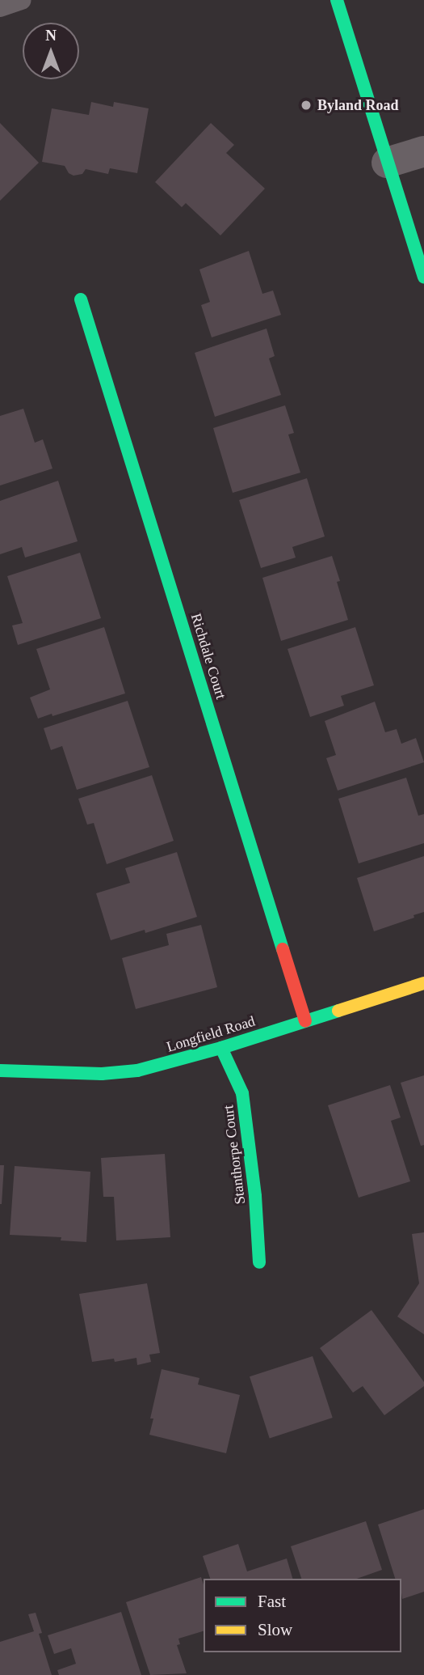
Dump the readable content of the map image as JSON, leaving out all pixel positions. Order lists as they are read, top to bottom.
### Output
{
  "streets": {
    "street": ["Richdale Court", "Longfield Road", "Stanthorpe Court"]
  },
  "crossings": [
    ["Richdale Court", "Longfield Road"],
    ["Longfield Road", "Stanthorpe Court"]
  ],
  "places": ["Byland Road"],
  "legend": ["Fast", "Slow"],
  "north": "top"
}
